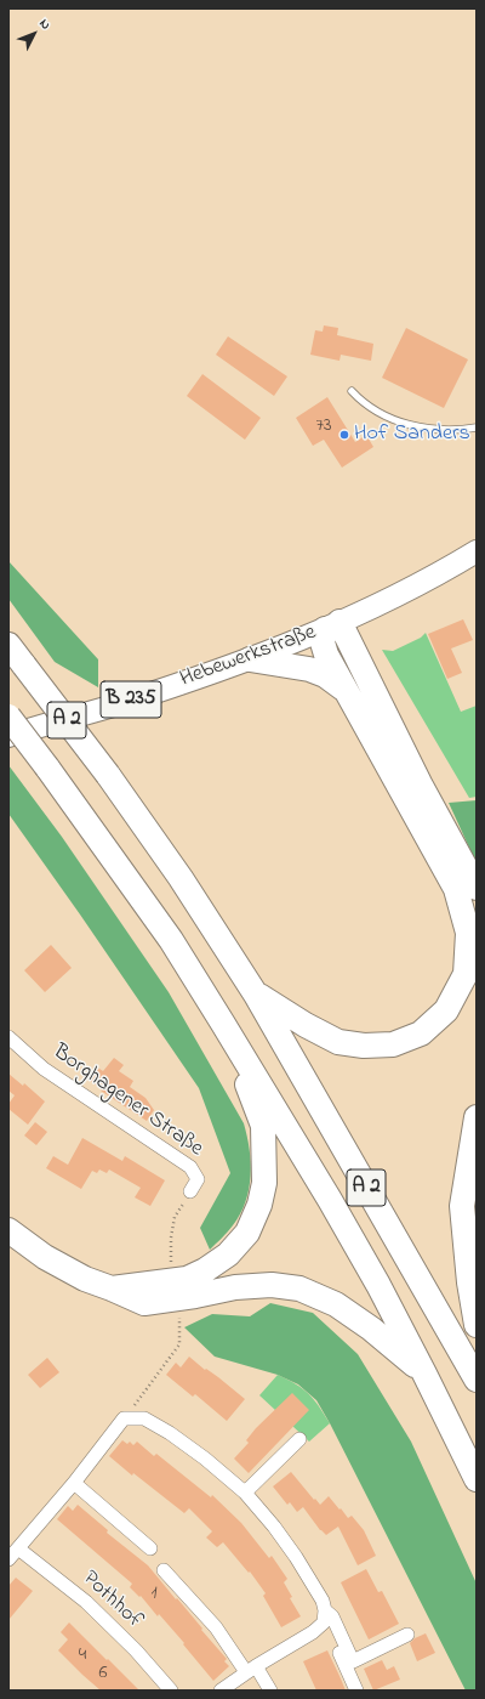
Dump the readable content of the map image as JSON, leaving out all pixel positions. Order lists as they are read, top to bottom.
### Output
{
  "streets": {
    "highway": ["A 2"],
    "main road": ["Hebewerkstraße", "B 235"],
    "street": ["Borghagener Straße", "Pothhof"]
  },
  "places": ["Hof Sanders"],
  "house_numbers": [
    "73",
    "1",
    "4",
    "6"
  ],
  "north": "top right"
}
